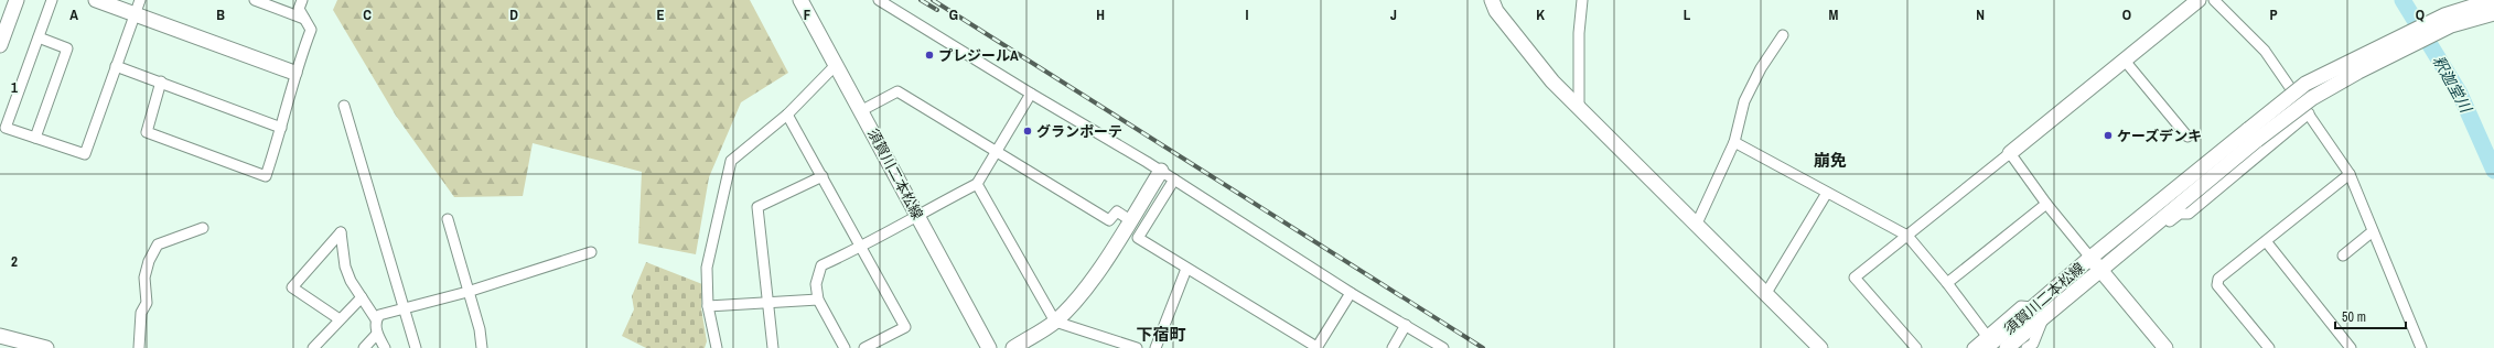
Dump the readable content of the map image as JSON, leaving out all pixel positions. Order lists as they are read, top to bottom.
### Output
{
  "streets": {
    "street": ["須賀川二本松線"]
  },
  "districts": ["崩免", "下宿町"],
  "water": ["釈迦堂川"],
  "places": ["プレジールA", "グランポーテ", "ケーズデンキ"],
  "scale_bar": "50 m",
  "grid": {
    "columns": [
      "A",
      "B",
      "C",
      "D",
      "E",
      "F",
      "G",
      "H",
      "I",
      "J",
      "K",
      "L",
      "M",
      "N",
      "O",
      "P",
      "Q"
    ],
    "rows": ["1", "2"]
  }
}
